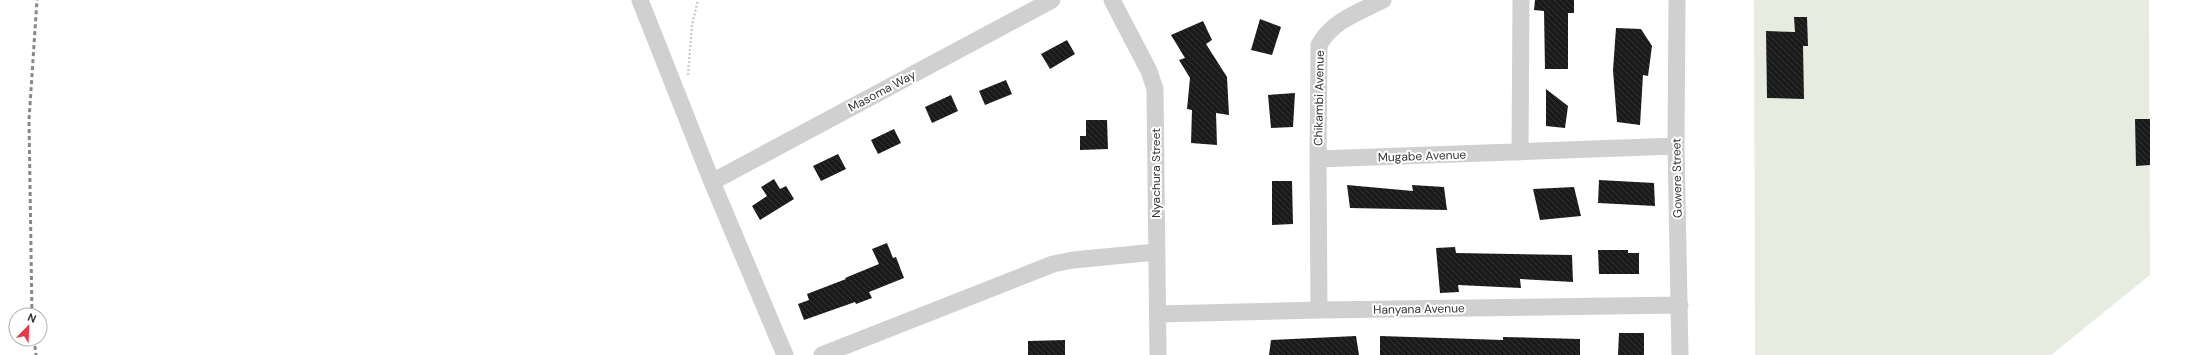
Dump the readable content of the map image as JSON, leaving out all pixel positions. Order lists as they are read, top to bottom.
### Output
{
  "streets": {
    "street": [
      "Masoma Way",
      "Chikambi Avenue",
      "Mugabe Avenue",
      "Nyachura Street",
      "Gowere Street",
      "Hanyana Avenue"
    ]
  },
  "crossings": [
    ["Chikambi Avenue", "Mugabe Avenue"],
    ["Mugabe Avenue", "Gowere Street"],
    ["Nyachura Street", "Hanyana Avenue"],
    ["Gowere Street", "Hanyana Avenue"]
  ],
  "north": "top right"
}
